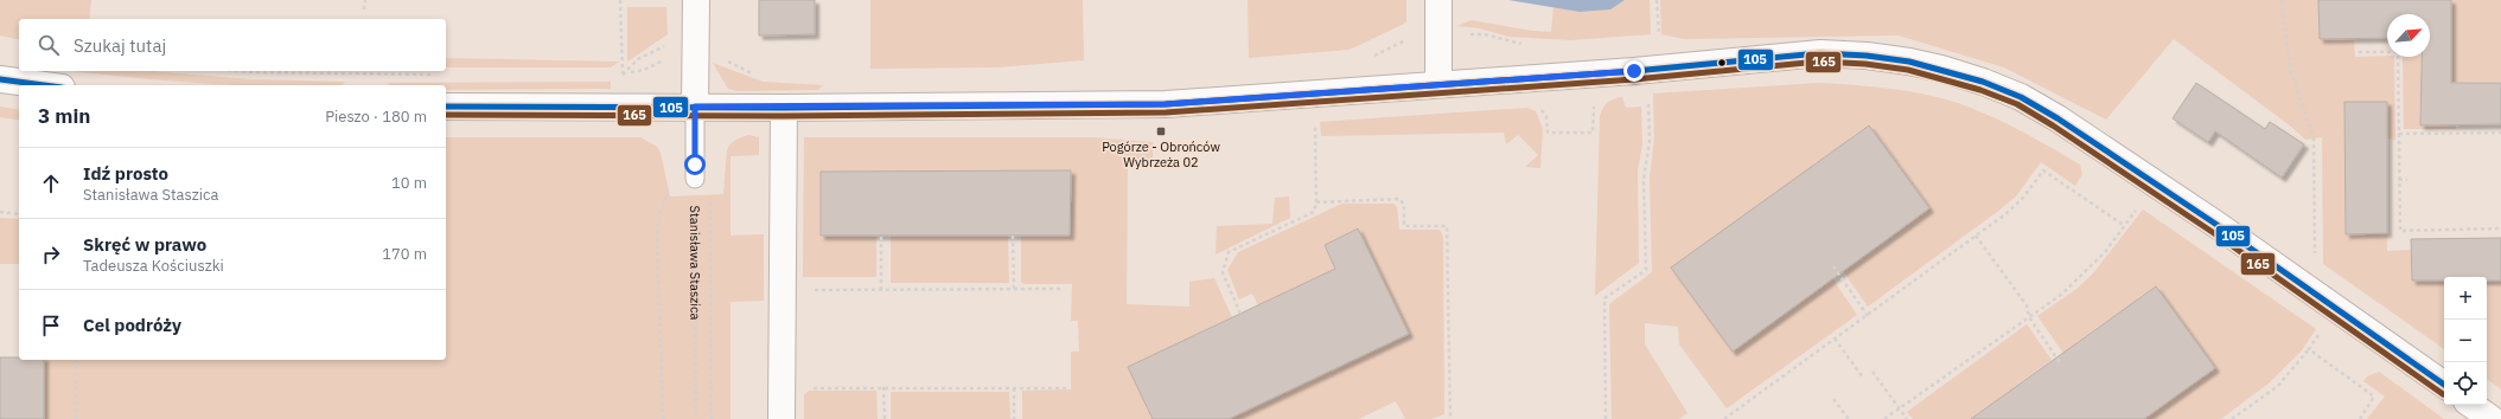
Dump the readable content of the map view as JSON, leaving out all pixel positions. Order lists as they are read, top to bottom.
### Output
{
  "streets": {
    "path": ["Stanisława Staszica"]
  },
  "places": {
    "transit": ["Pogórze - Obrońców Wybrzeża 02"]
  },
  "lines": ["transit line 105", "transit line 165"],
  "north": "top right",
  "page": {
    "search": "Szukaj tutaj",
    "heading": ["3 min", "Pieszo · 180 m"],
    "list": [
      ["Idź prosto", "Stanisława Staszica", "10 m"],
      ["Skręć w prawo", "Tadeusza Kościuszki", "170 m"],
      "Cel podróży"
    ],
    "map_buttons": ["+", "−"]
  }
}
